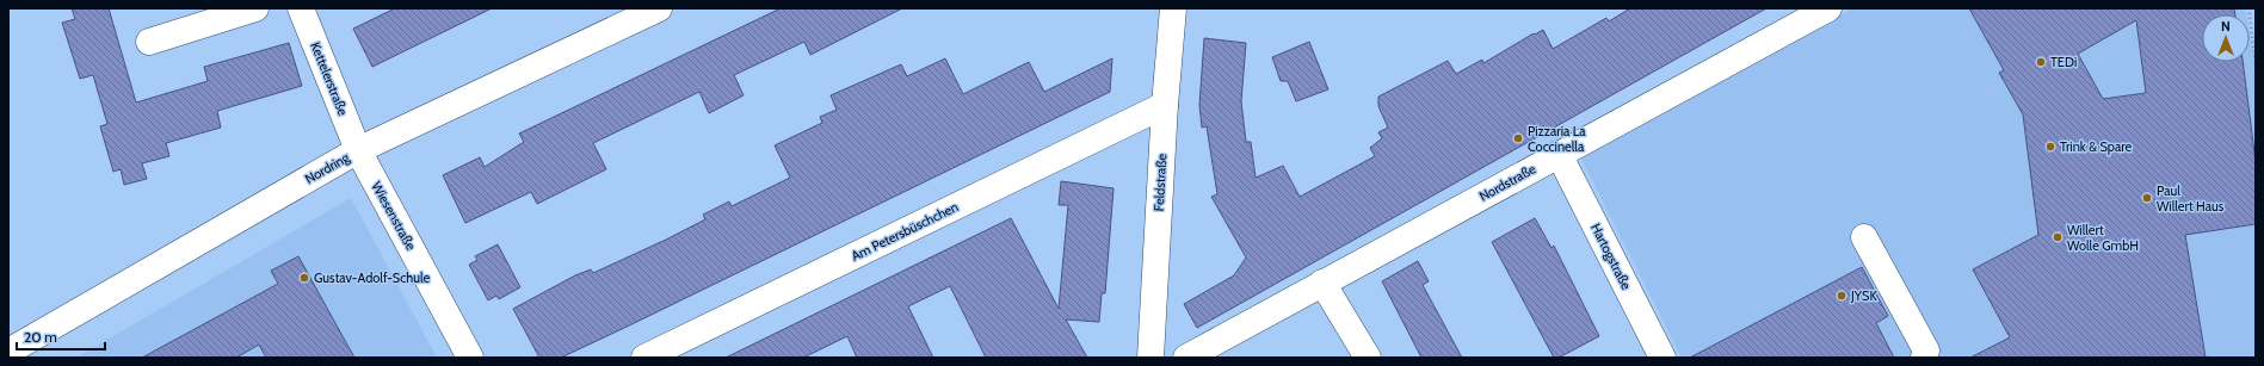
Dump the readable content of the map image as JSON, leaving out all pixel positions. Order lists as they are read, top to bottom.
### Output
{
  "streets": {
    "street": [
      "Kettelerstraße",
      "Nordring",
      "Feldstraße",
      "Nordstraße",
      "Wiesenstraße",
      "Am Petersbüschchen",
      "Hartogstraße"
    ]
  },
  "crossings": [
    ["Kettelerstraße", "Nordring"],
    ["Kettelerstraße", "Wiesenstraße"],
    ["Nordring", "Wiesenstraße"],
    ["Feldstraße", "Am Petersbüschchen"],
    ["Nordstraße", "Hartogstraße"]
  ],
  "places": [
    "TEDi",
    "Pizzaria La Coccinella",
    "Trink & Spare",
    "Paul Willert Haus",
    "Willert Wolle GmbH",
    "Gustav-Adolf-Schule",
    "JYSK"
  ],
  "scale_bar": "20 m",
  "north": "top"
}
